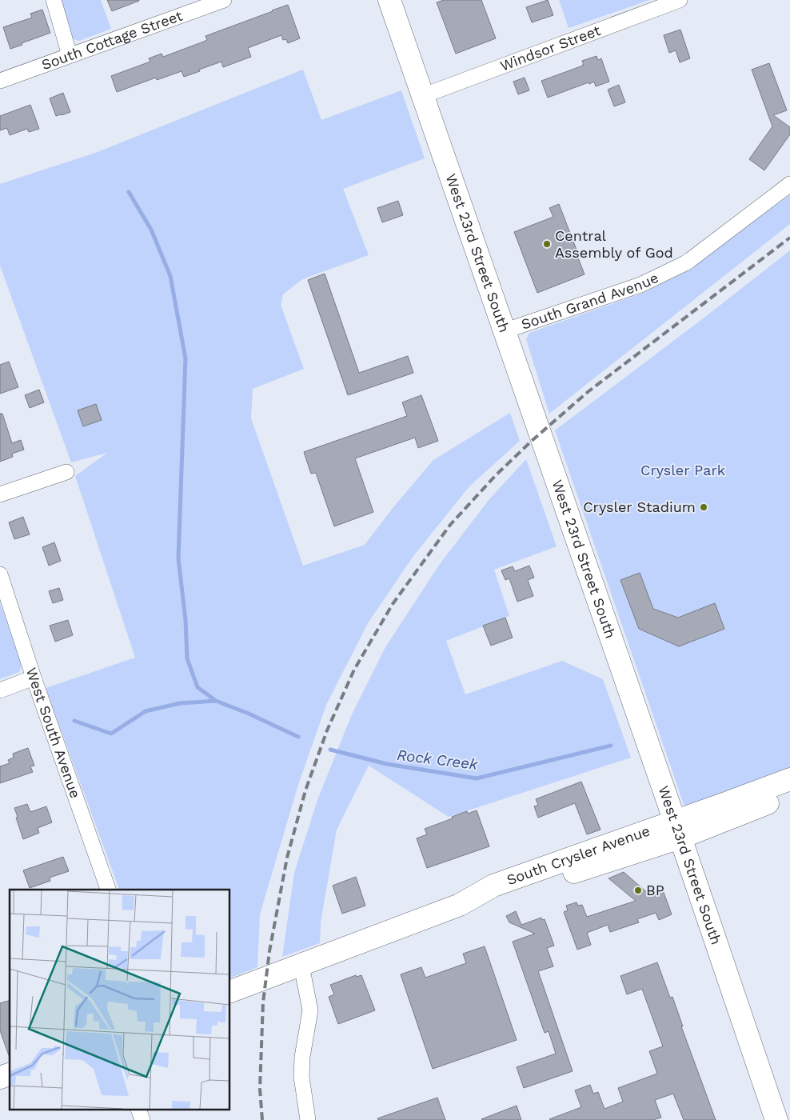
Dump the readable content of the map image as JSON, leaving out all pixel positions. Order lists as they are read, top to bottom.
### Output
{
  "streets": {
    "main road": ["West 23rd Street South", "South Crysler Avenue"],
    "street": [
      "South Cottage Street",
      "Windsor Street",
      "South Grand Avenue",
      "West South Avenue"
    ]
  },
  "crossings": [
    ["Windsor Street", "West 23rd Street South"],
    ["West 23rd Street South", "South Grand Avenue"],
    ["West 23rd Street South", "South Crysler Avenue"]
  ],
  "water": ["Rock Creek"],
  "parks": ["Crysler Park"],
  "places": ["Central Assembly of God", "Crysler Stadium", "BP"]
}
